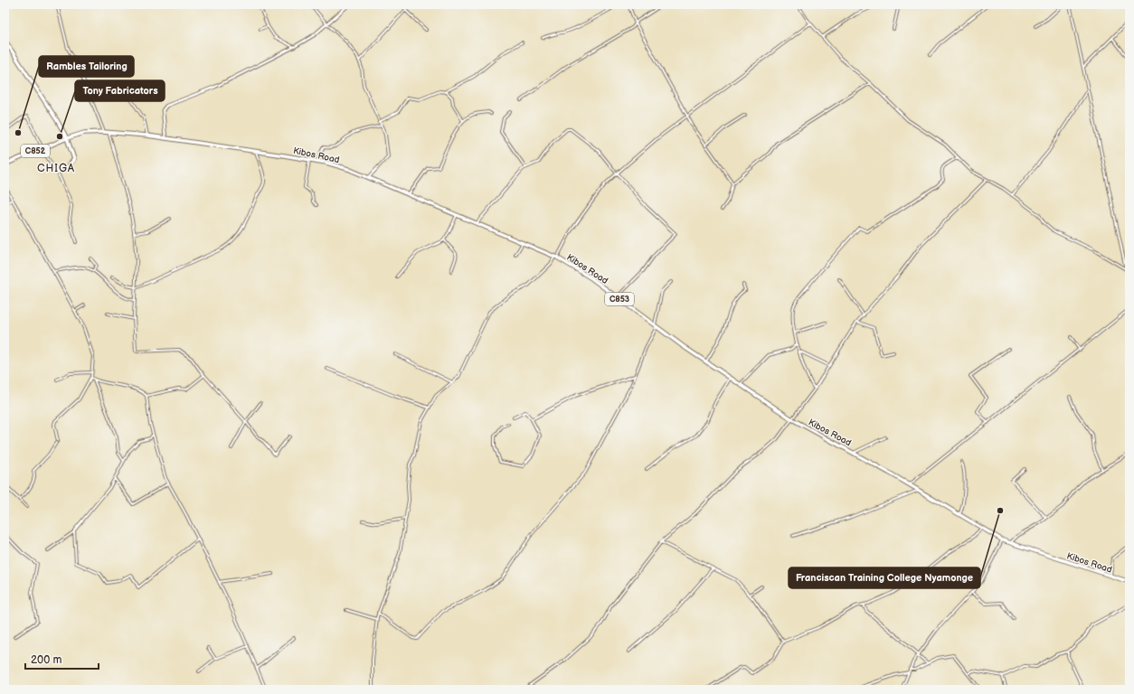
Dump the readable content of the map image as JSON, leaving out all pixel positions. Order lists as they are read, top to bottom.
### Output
{
  "streets": {
    "main road": ["C852", "Kibos Road", "C853"]
  },
  "crossings": [
    ["C852", "Kibos Road"]
  ],
  "districts": ["CHIGA"],
  "places": ["Rambles Tailoring", "Tony Fabricators", "Franciscan Training College Nyamonge"],
  "scale_bar": "200 m"
}
